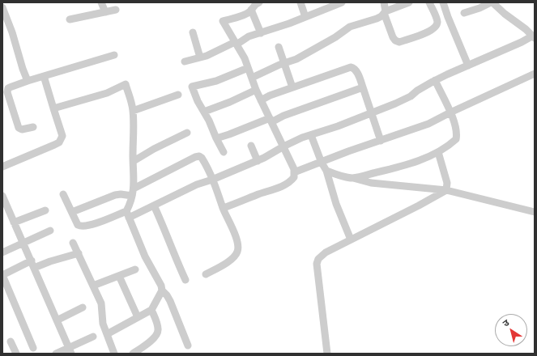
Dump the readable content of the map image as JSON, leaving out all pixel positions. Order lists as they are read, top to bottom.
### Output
{
  "north": "top left"
}
